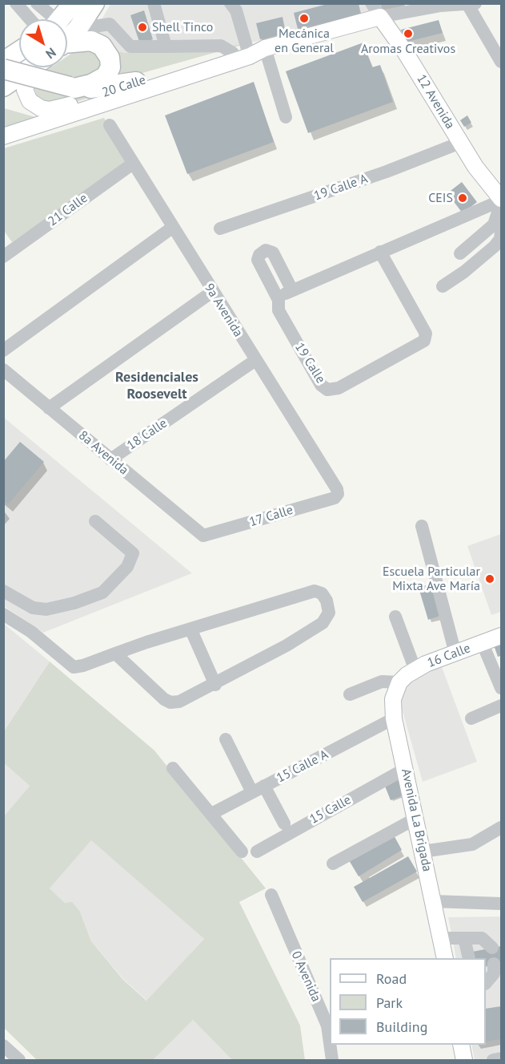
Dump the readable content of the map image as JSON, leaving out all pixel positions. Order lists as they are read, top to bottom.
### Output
{
  "streets": {
    "main road": [
      "20 Calle",
      "12 Avenida",
      "16 Calle",
      "Avenida La Brigada"
    ],
    "street": [
      "19 Calle A",
      "21 Calle",
      "9a Avenida",
      "19 Calle",
      "18 Calle",
      "8a Avenida",
      "17 Calle",
      "15 Calle A",
      "15 Calle",
      "0 Avenida"
    ]
  },
  "crossings": [
    ["20 Calle", "12 Avenida"],
    ["12 Avenida", "19 Calle A"],
    ["21 Calle", "9a Avenida"],
    ["9a Avenida", "18 Calle"],
    ["9a Avenida", "17 Calle"],
    ["18 Calle", "8a Avenida"],
    ["8a Avenida", "17 Calle"],
    ["16 Calle", "Avenida La Brigada"],
    ["15 Calle A", "Avenida La Brigada"],
    ["15 Calle", "Avenida La Brigada"]
  ],
  "districts": ["Residenciales Roosevelt"],
  "places": [
    "Mecánica en General",
    "Shell Tinco",
    "Aromas Creativos",
    "CEIS",
    "Escuela Particular Mixta Ave María"
  ],
  "legend": ["Road", "Park", "Building"],
  "north": "bottom right"
}
